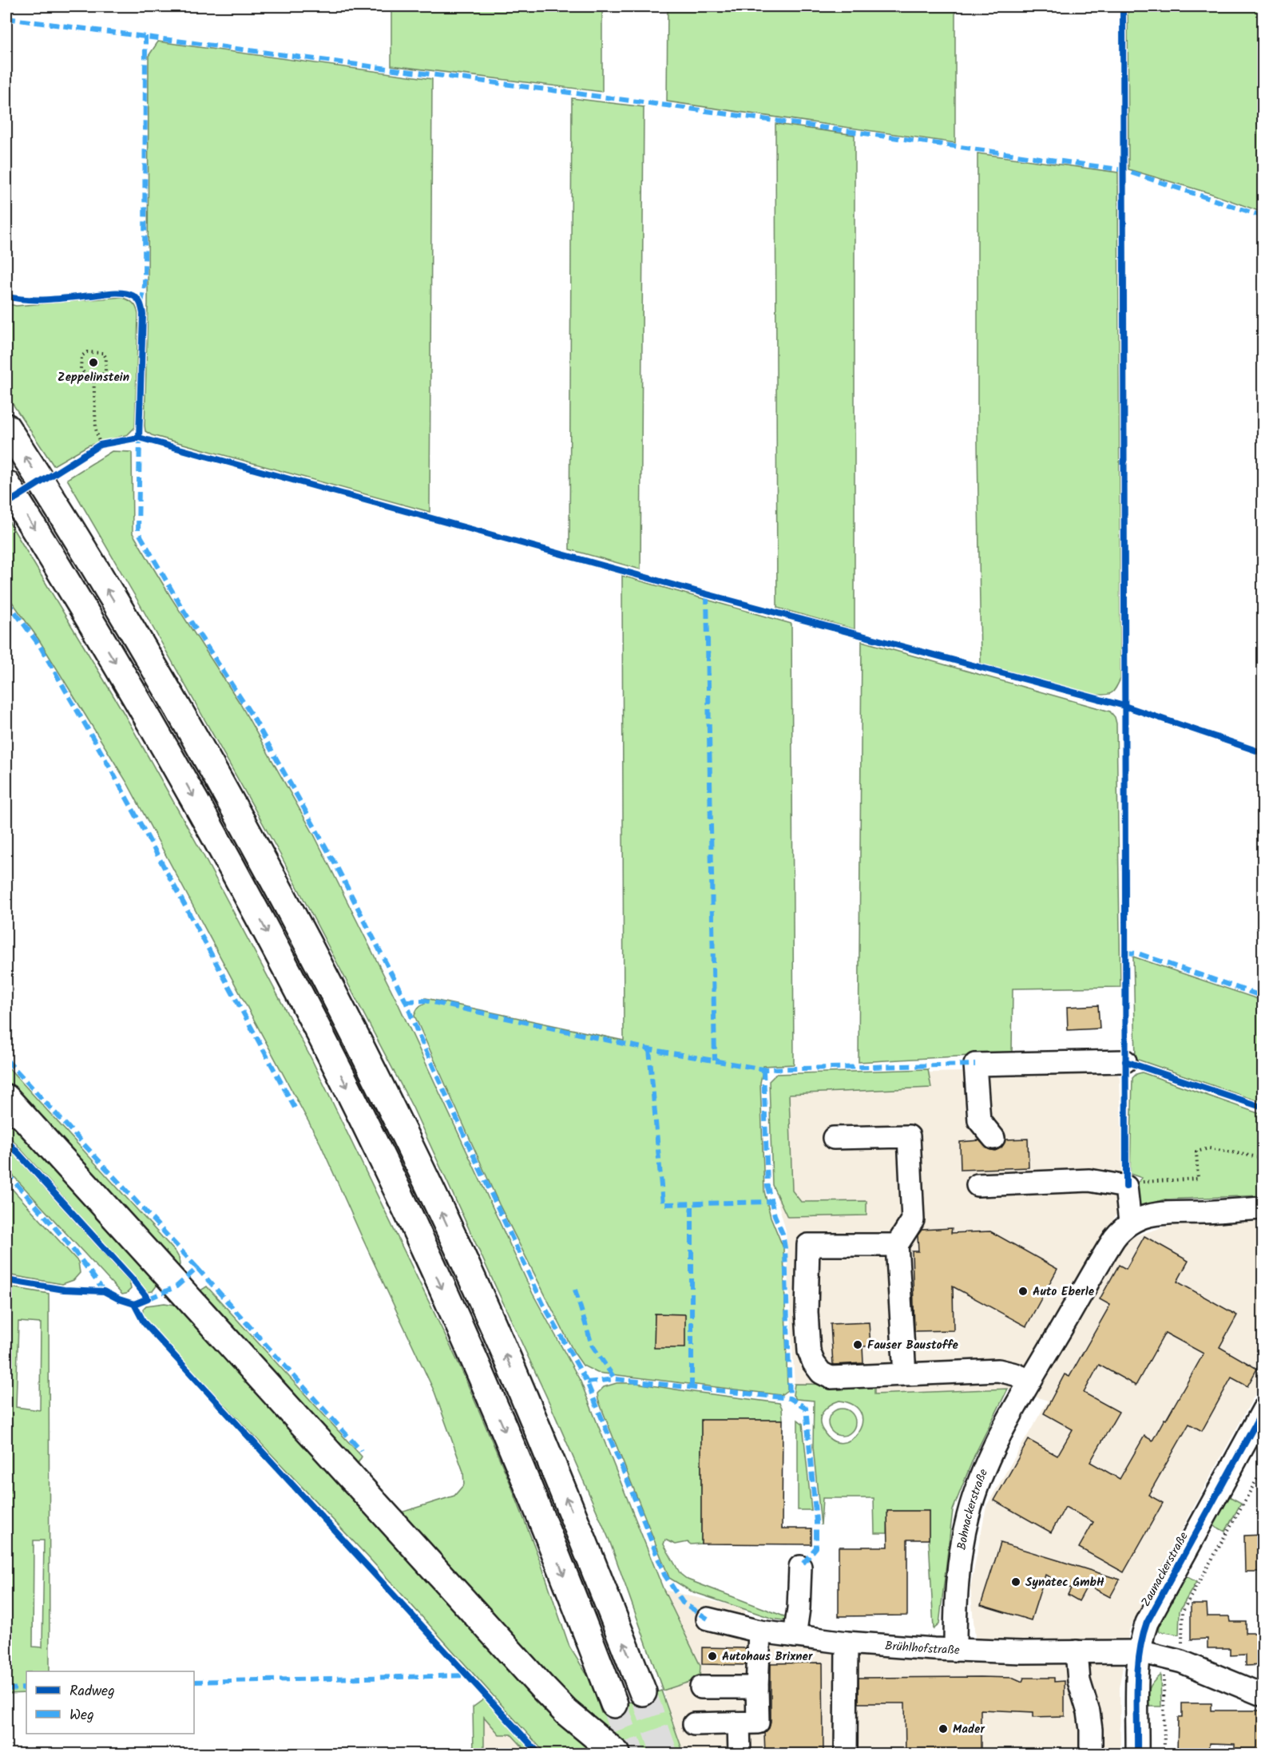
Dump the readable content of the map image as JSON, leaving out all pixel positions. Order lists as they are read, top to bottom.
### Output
{
  "streets": {
    "street": ["Bohnackerstraße", "Zaunackerstraße", "Brühlhofstraße"]
  },
  "crossings": [
    ["Bohnackerstraße", "Brühlhofstraße"],
    ["Zaunackerstraße", "Brühlhofstraße"]
  ],
  "places": [
    "Zeppelinstein",
    "Auto Eberle",
    "Fauser Baustoffe",
    "Synatec GmbH",
    "Autohaus Brixner",
    "Mader"
  ],
  "legend": ["Radweg", "Weg"]
}
